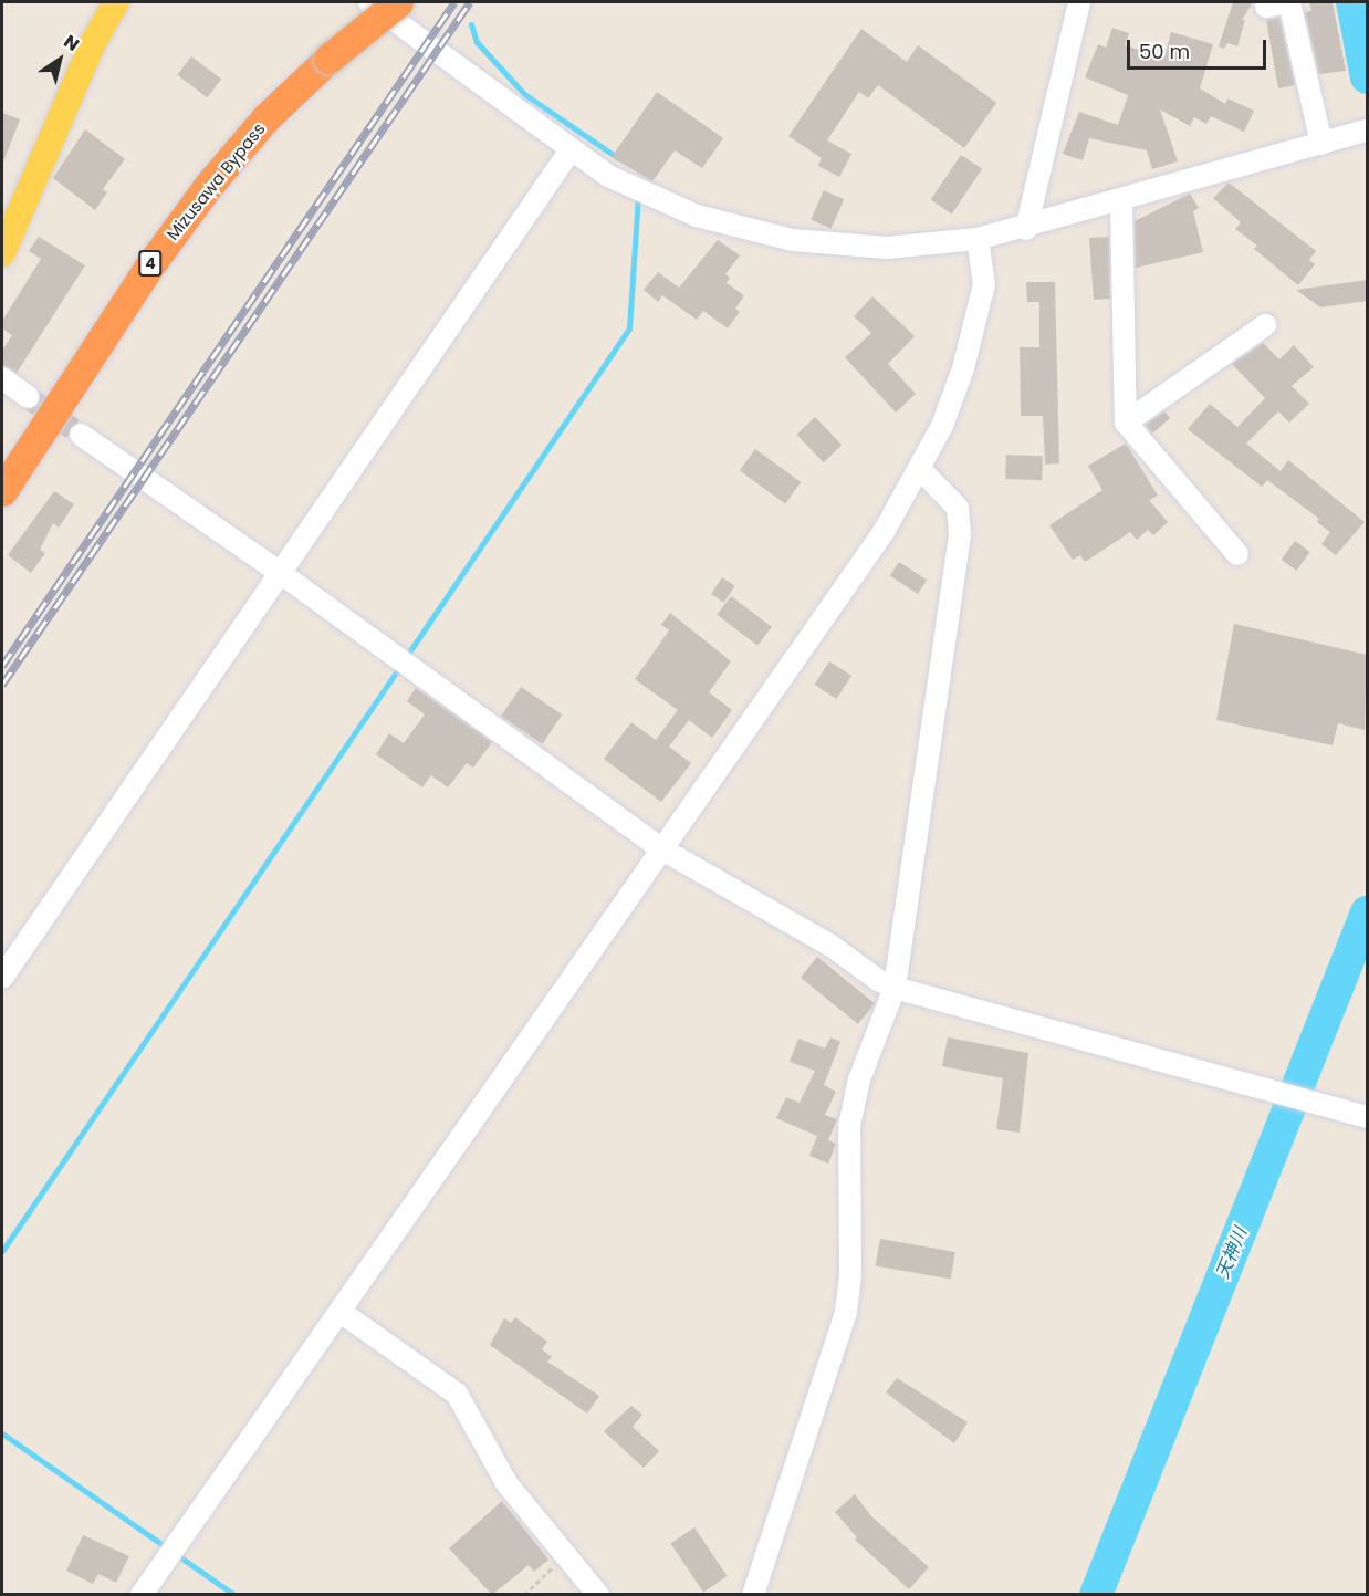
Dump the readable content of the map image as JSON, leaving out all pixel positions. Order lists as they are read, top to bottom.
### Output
{
  "streets": {
    "highway": ["Mizusawa Bypass", "4"]
  },
  "water": ["天神川"],
  "scale_bar": "50 m",
  "north": "top right"
}
